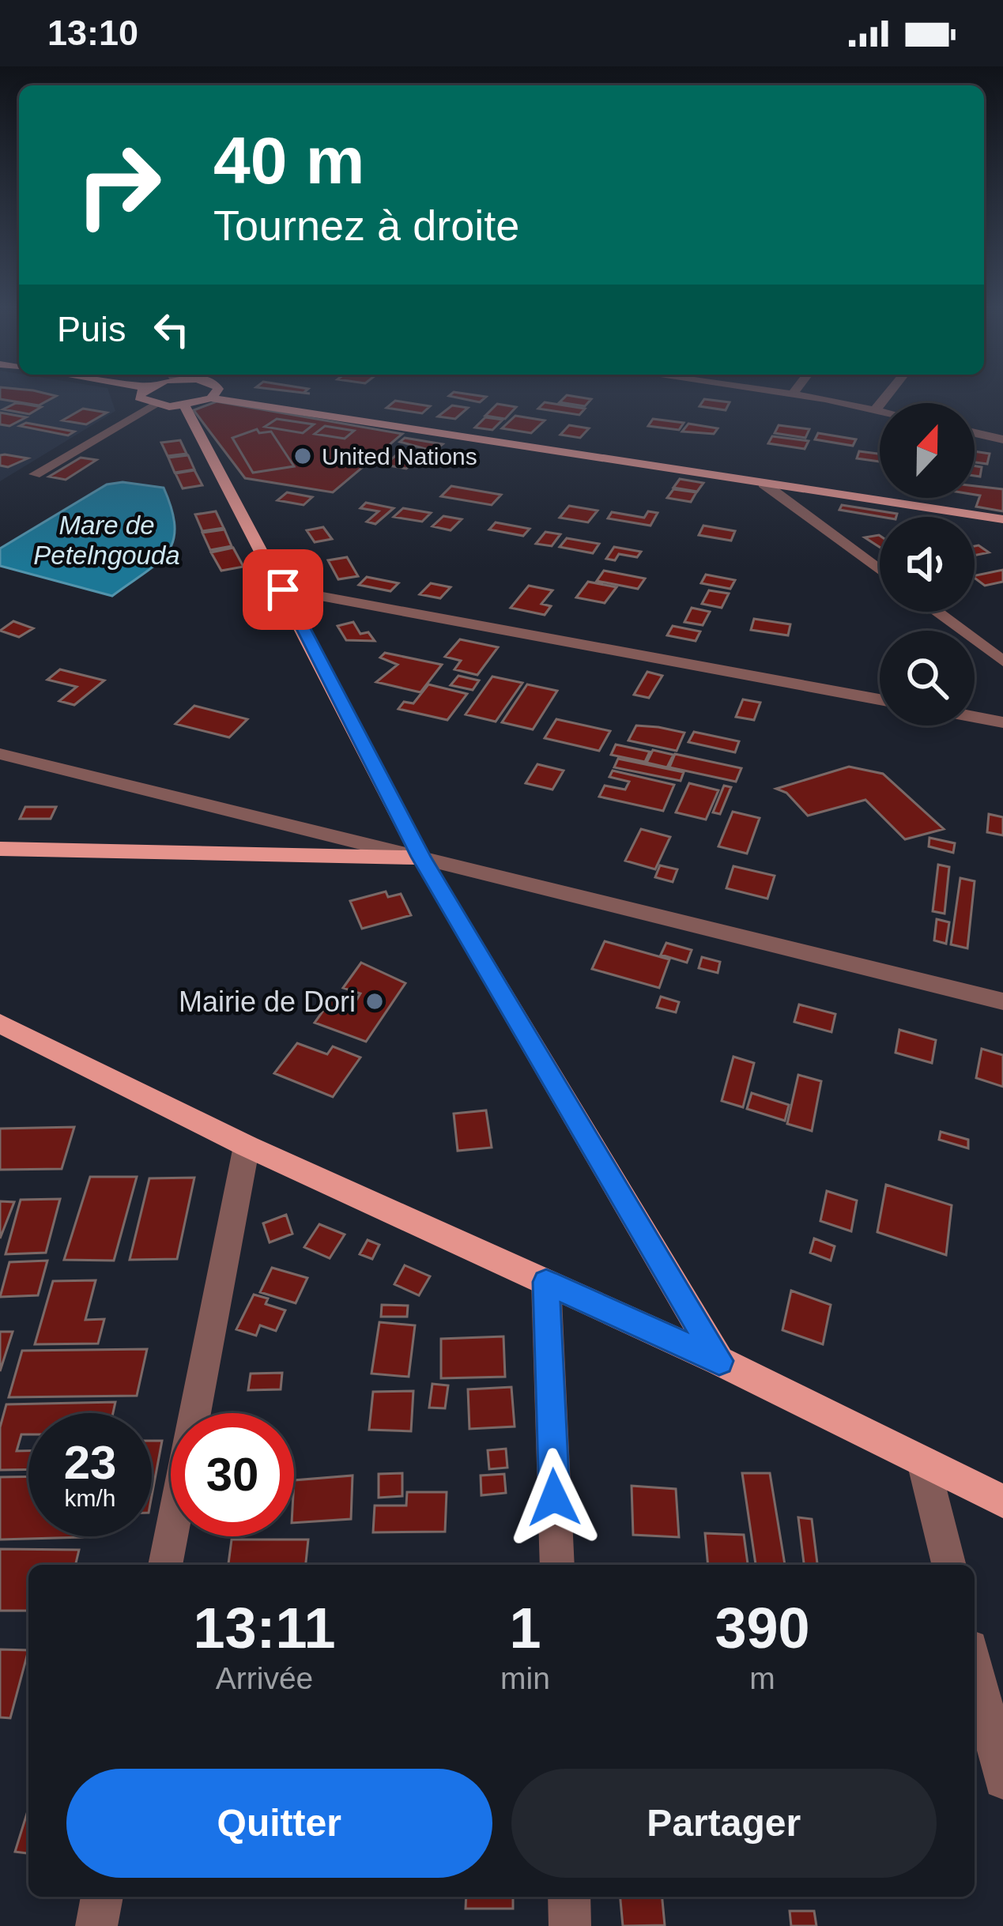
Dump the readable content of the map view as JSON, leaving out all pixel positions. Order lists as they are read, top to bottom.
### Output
{
  "water": ["Mare de Petelngouda"],
  "places": ["United Nations", "Mairie de Dori"],
  "north": "top",
  "page": {
    "status": "13:10",
    "turn": ["40 m", "Tournez à droite"],
    "then": "Puis",
    "speed": "23 km/h",
    "limit": "30",
    "eta": [
      "13:11",
      "Arrivée",
      "1",
      "min",
      "390",
      "m"
    ],
    "buttons": ["Quitter", "Partager"]
  }
}
